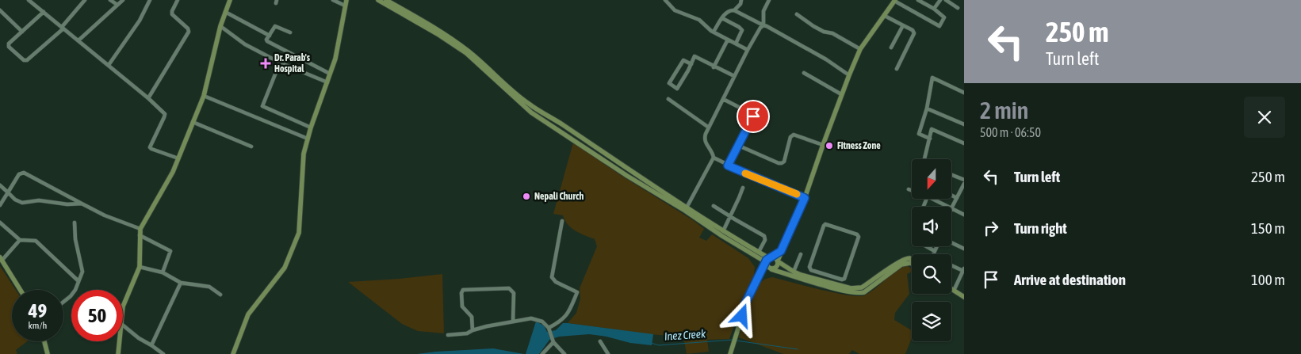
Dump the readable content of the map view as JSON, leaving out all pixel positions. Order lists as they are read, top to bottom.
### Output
{
  "water": ["Inez Creek"],
  "places": {
    "health": ["Dr. Parab's Hospital"],
    "other": ["Fitness Zone", "Nepali Church"]
  },
  "north": "bottom",
  "page": {
    "turn": ["250 m", "Turn left"],
    "heading": ["2 min", "500 m · 06:50"],
    "list": [
      {
        "name": "Turn left",
        "value": "250 m"
      },
      {
        "name": "Turn right",
        "value": "150 m"
      },
      {
        "name": "Arrive at destination",
        "value": "100 m"
      }
    ],
    "speed": "49 km/h",
    "limit": "50"
  }
}
